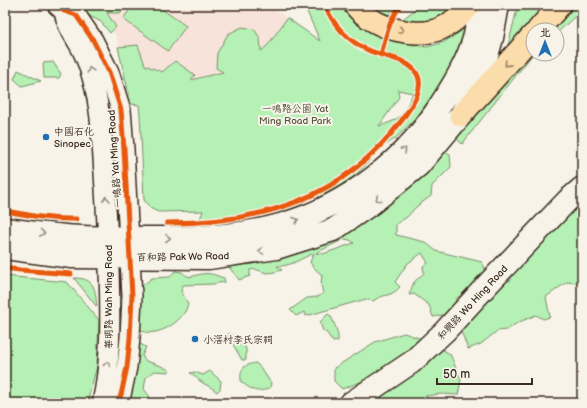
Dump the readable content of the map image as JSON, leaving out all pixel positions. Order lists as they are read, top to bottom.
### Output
{
  "streets": {
    "main road": ["百和路 Pak Wo Road", "和興路 Wo Hing Road"],
    "street": ["一鳴路 Yat Ming Road", "華明路 Wah Ming Road"]
  },
  "crossings": [
    ["一鳴路 Yat Ming Road", "百和路 Pak Wo Road"],
    ["一鳴路 Yat Ming Road", "華明路 Wah Ming Road"],
    ["百和路 Pak Wo Road", "華明路 Wah Ming Road"]
  ],
  "parks": ["一鳴路公園 Yat Ming Road Park"],
  "places": ["中國石化 Sinopec", "小滘村李氏宗祠"],
  "scale_bar": "50 m",
  "north": "top"
}
